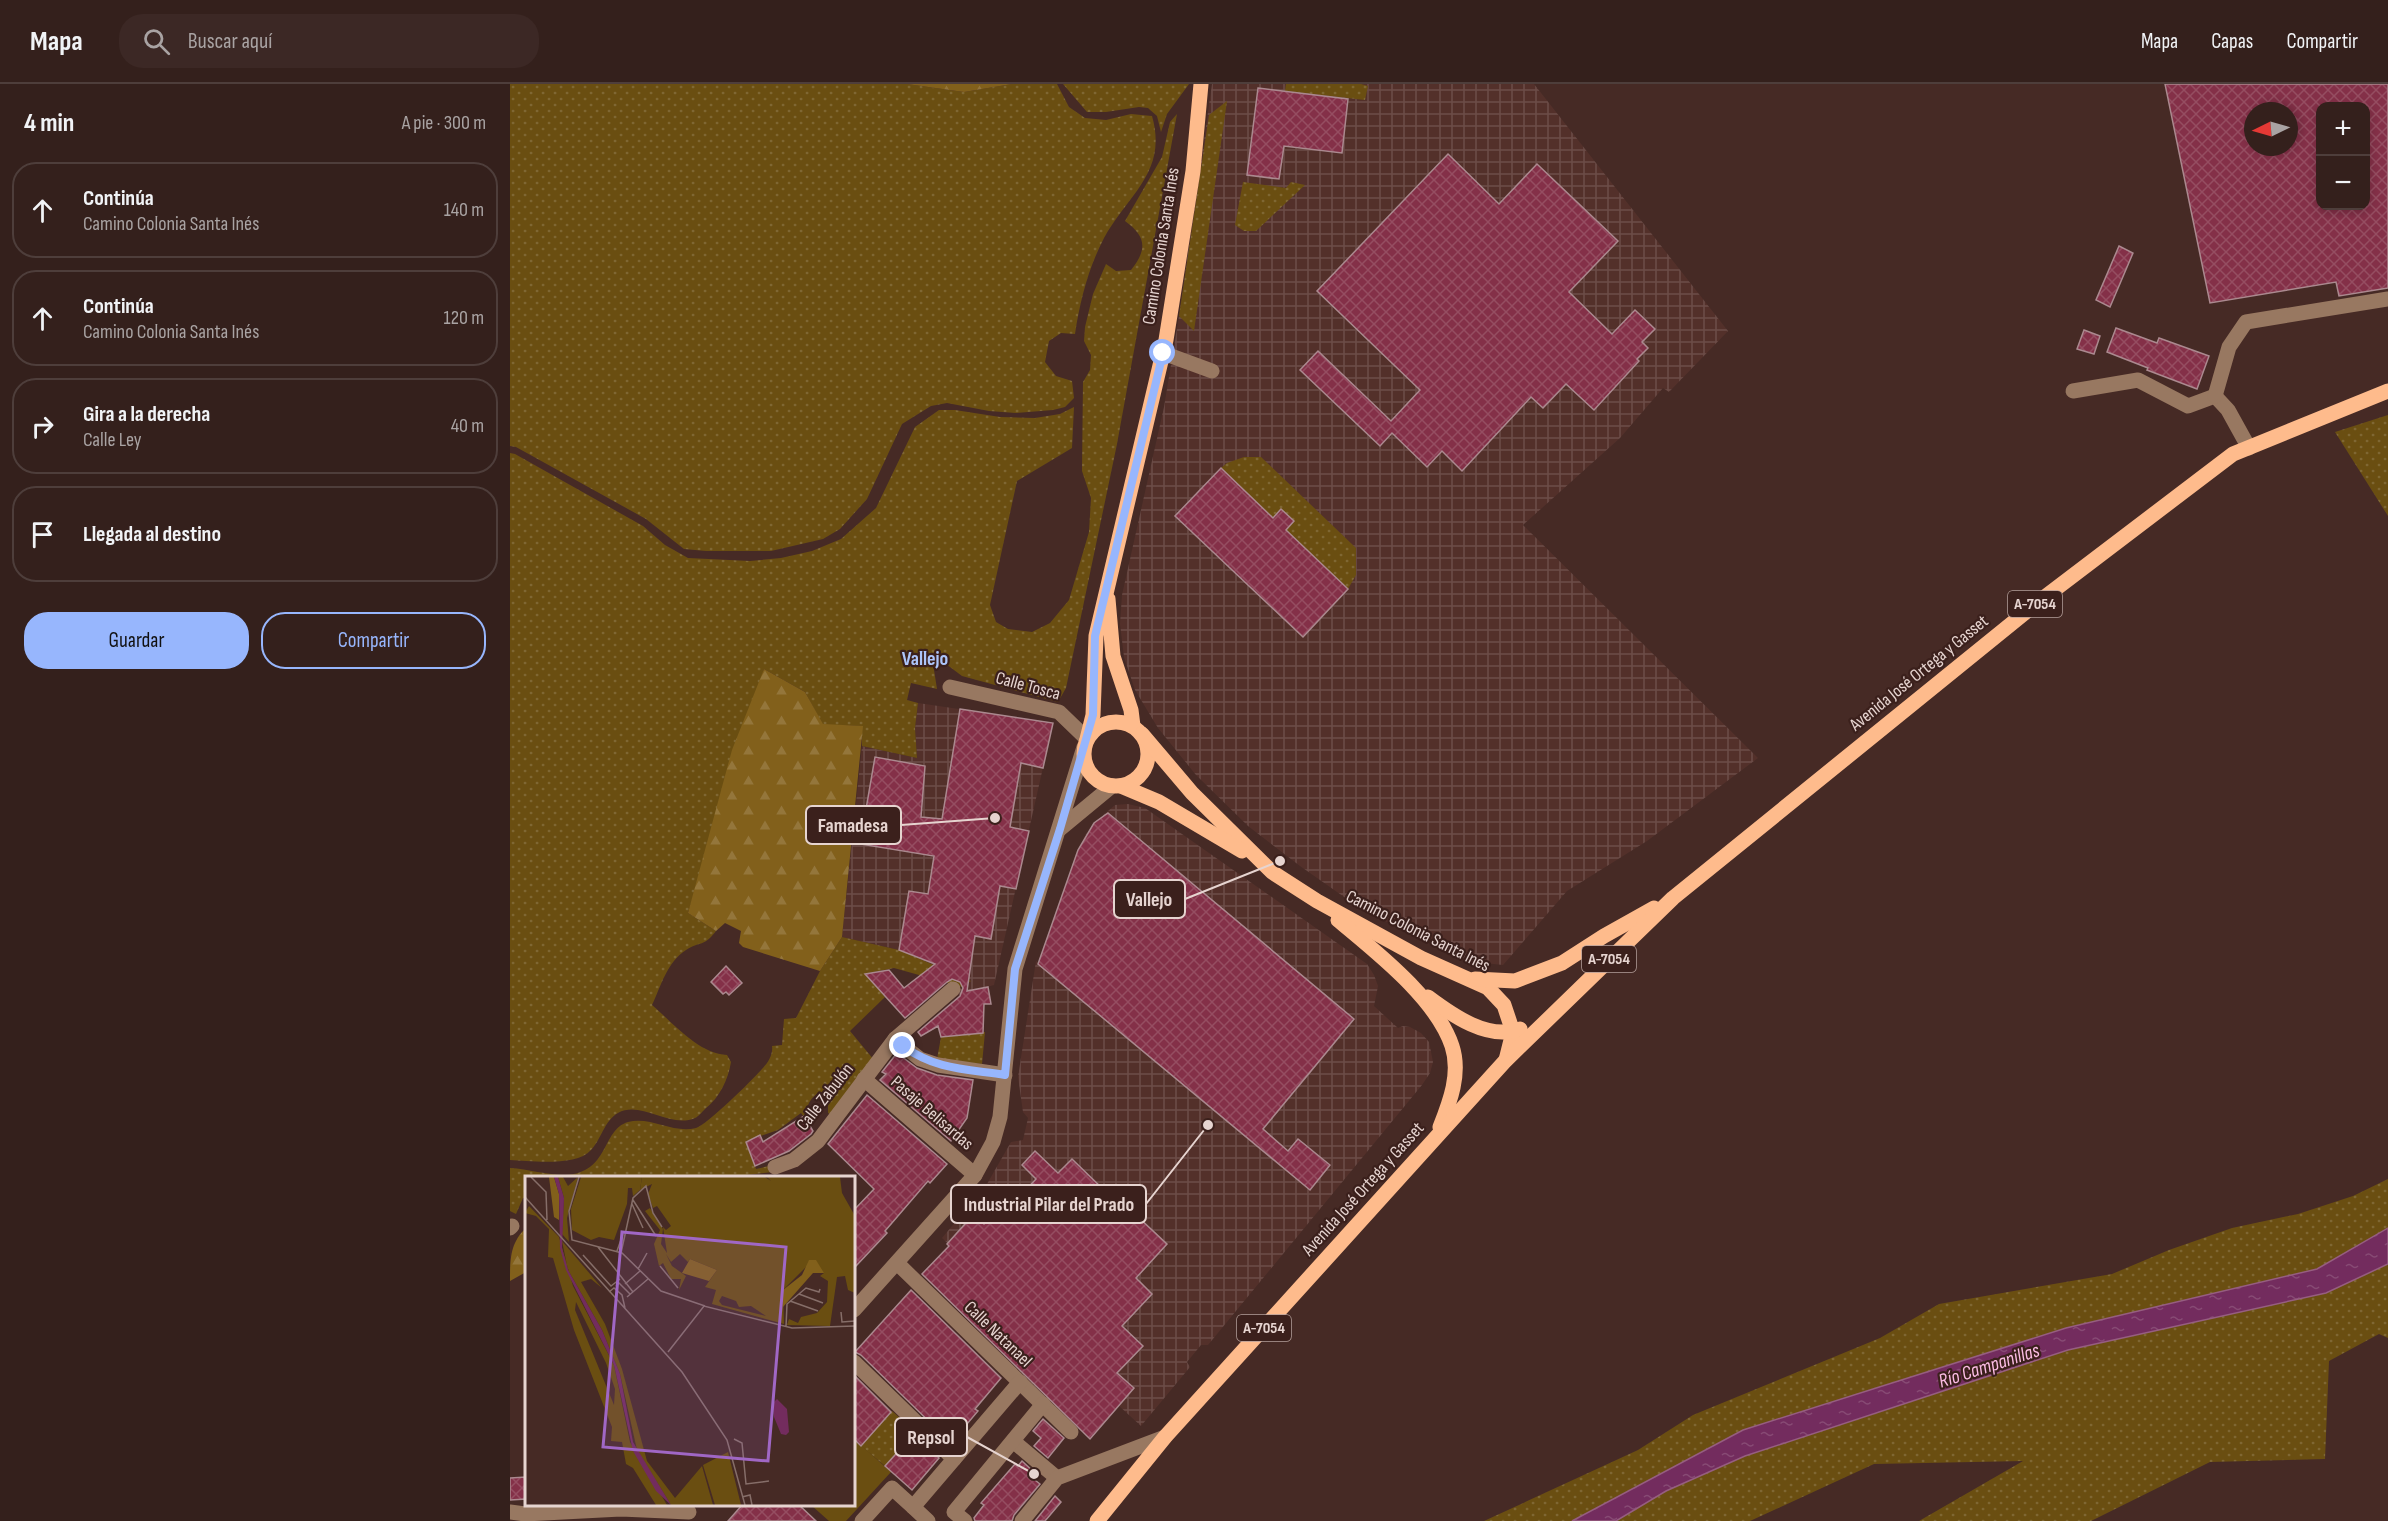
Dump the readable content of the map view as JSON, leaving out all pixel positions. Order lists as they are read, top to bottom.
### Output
{
  "streets": {
    "main road": ["Camino Colonia Santa Inés", "A-7054", "Avenida José Ortega y Gasset"],
    "street": [
      "Calle Tosca",
      "Calle Zabulón",
      "Pasaje Belisardas",
      "Calle Natanael"
    ]
  },
  "crossings": [
    ["Camino Colonia Santa Inés", "Avenida José Ortega y Gasset"],
    ["Camino Colonia Santa Inés", "Calle Tosca"],
    ["Camino Colonia Santa Inés", "Pasaje Belisardas"],
    ["Camino Colonia Santa Inés", "Calle Natanael"],
    ["Calle Zabulón", "Pasaje Belisardas"]
  ],
  "districts": ["Vallejo"],
  "water": ["Río Campanillas"],
  "places": [
    "Famadesa",
    "Vallejo",
    "Industrial Pilar del Prado",
    "Repsol"
  ],
  "north": "left",
  "page": {
    "header": "Mapa",
    "search": "Buscar aquí",
    "nav": ["Mapa", "Capas", "Compartir"],
    "heading": ["4 min", "A pie · 300 m"],
    "map_buttons": ["+", "−"],
    "list": [
      ["Continúa", "Camino Colonia Santa Inés", "140 m"],
      ["Continúa", "Camino Colonia Santa Inés", "120 m"],
      ["Gira a la derecha", "Calle Ley", "40 m"],
      "Llegada al destino"
    ],
    "buttons": ["Guardar", "Compartir"]
  }
}
